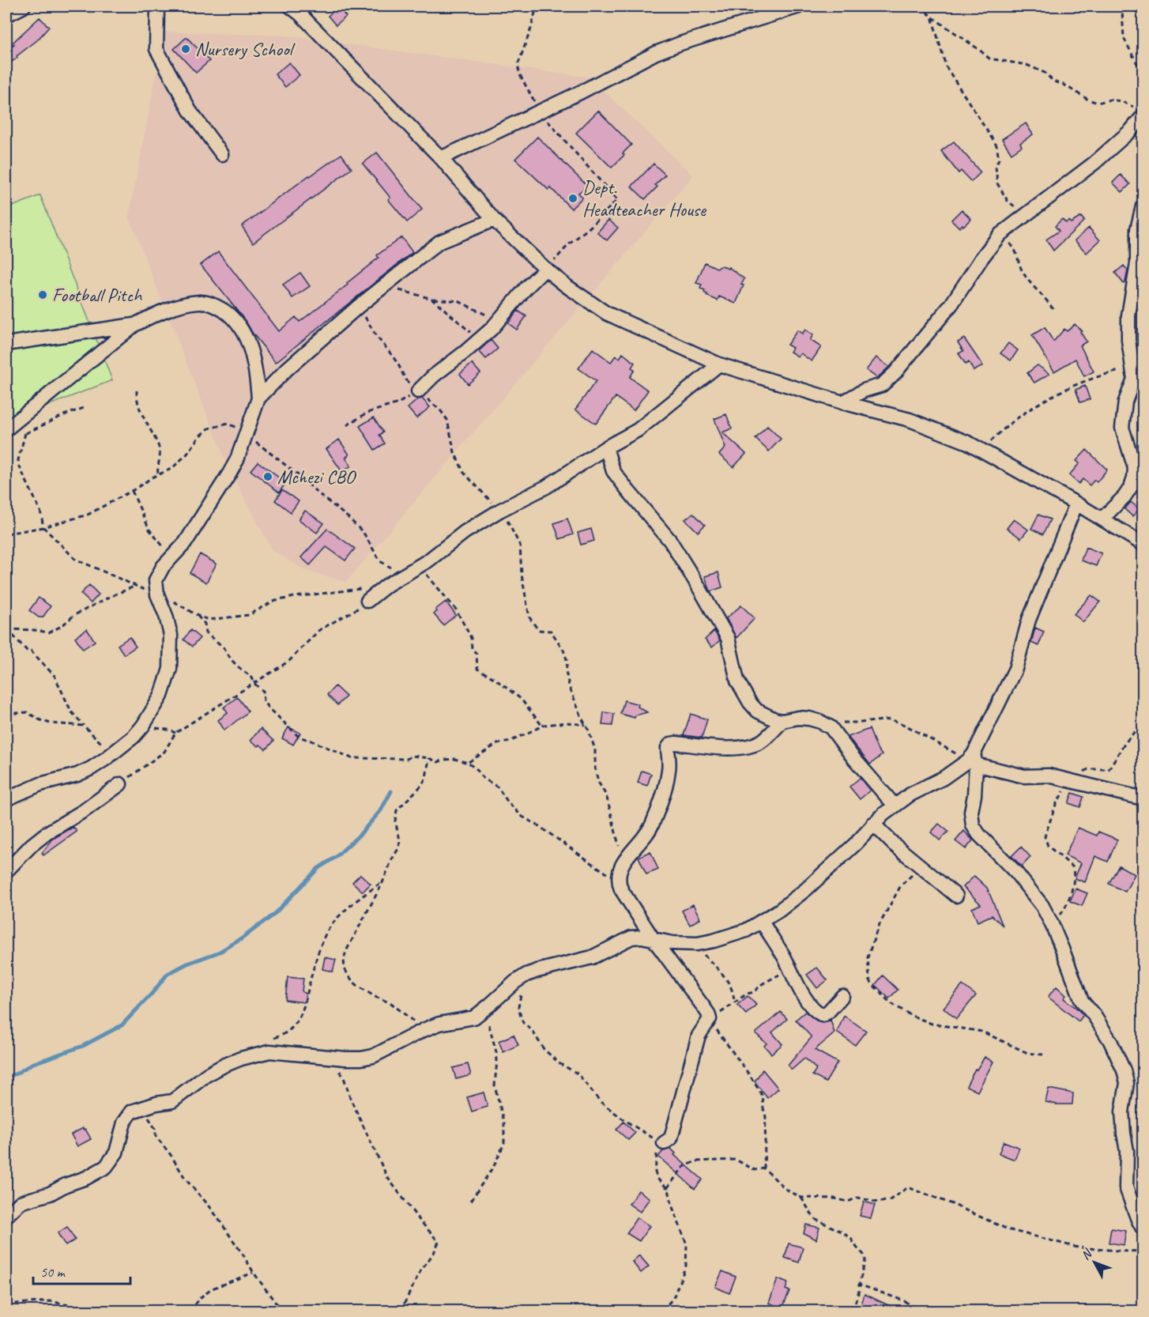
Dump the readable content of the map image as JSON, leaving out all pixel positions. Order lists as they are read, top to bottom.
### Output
{
  "places": [
    "Nursery School",
    "Dept. Headteacher House",
    "Football Pitch",
    "Mchezi CBO"
  ],
  "scale_bar": "50 m",
  "north": "top left"
}
